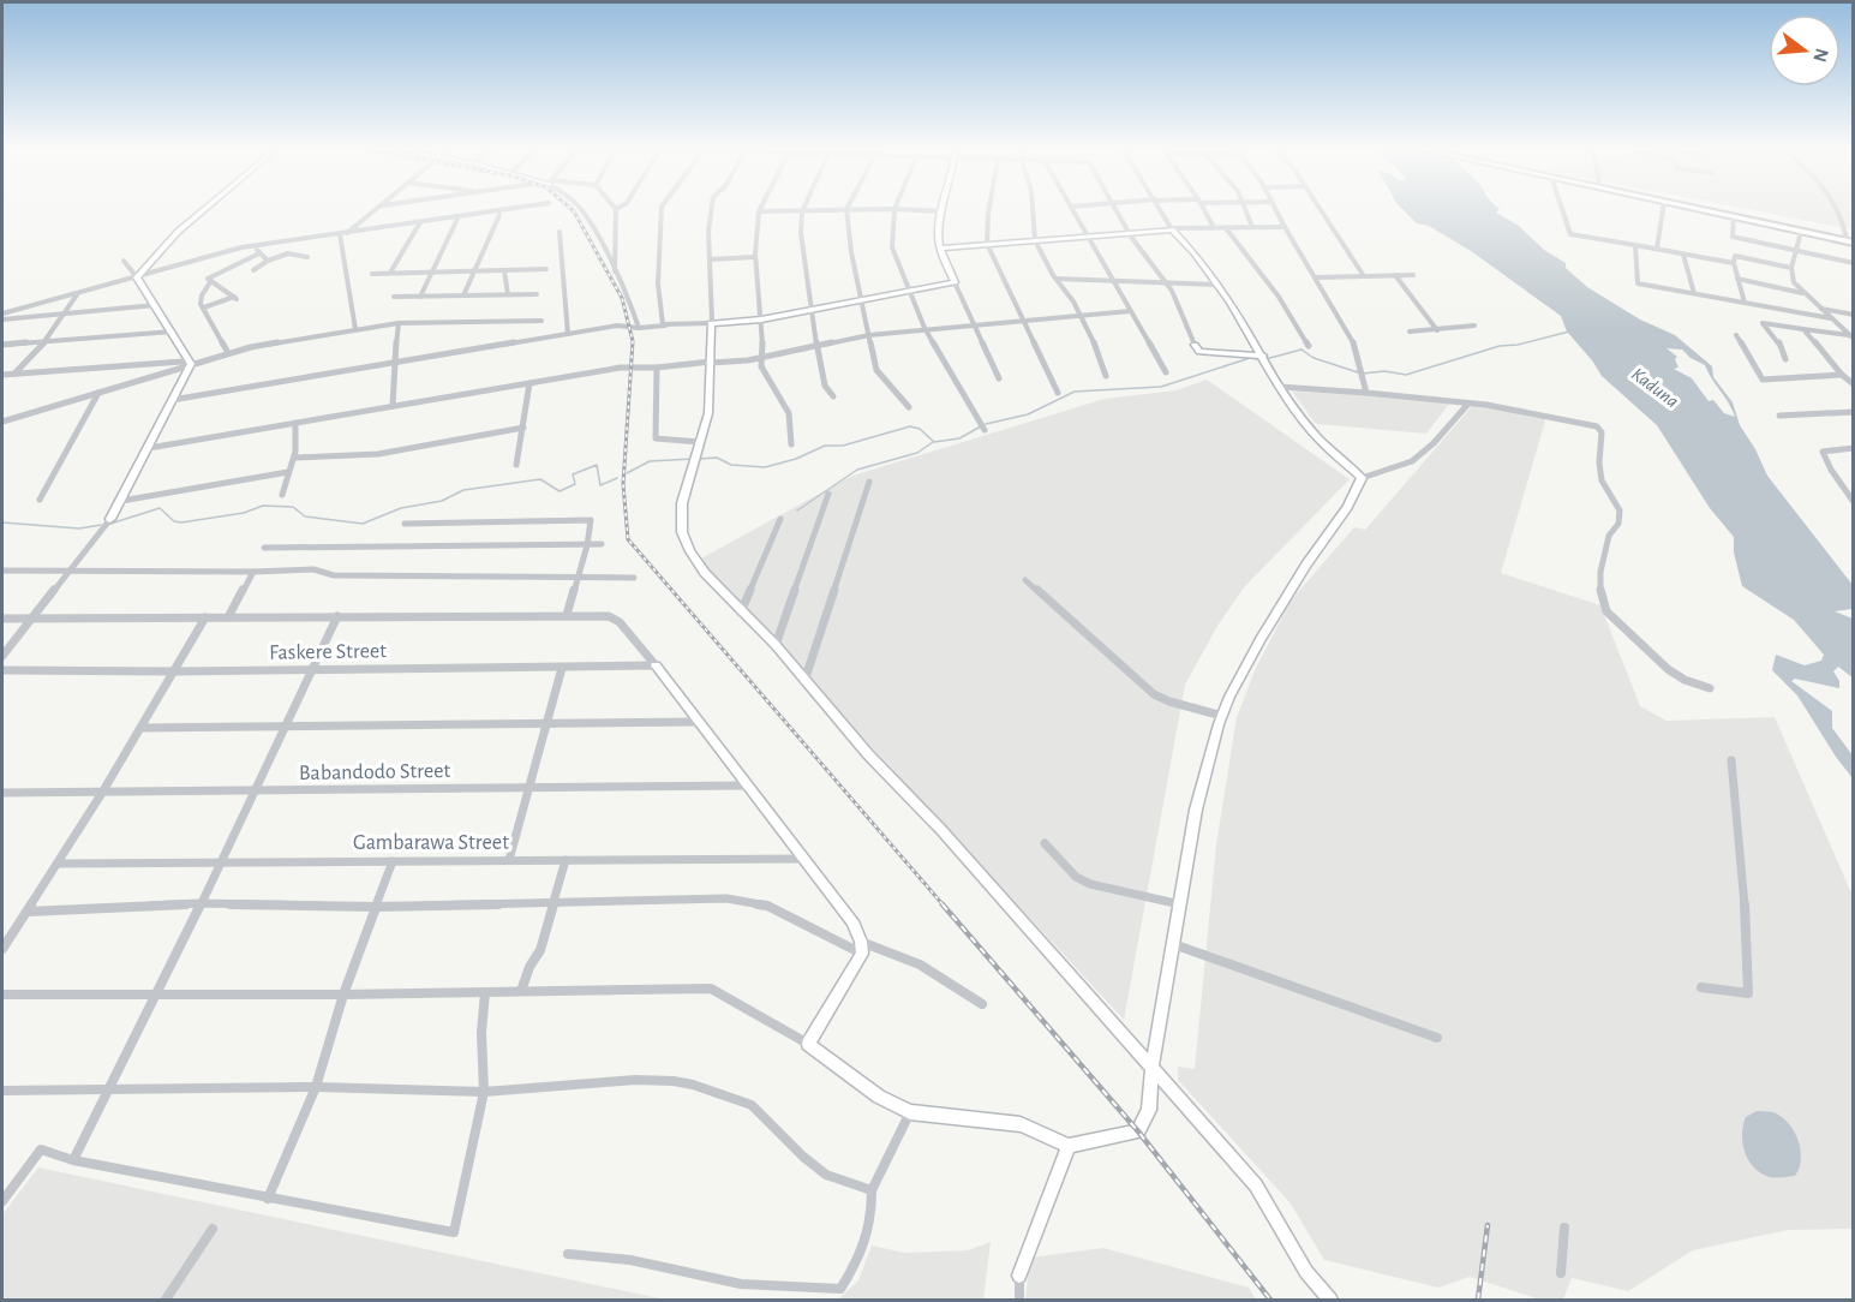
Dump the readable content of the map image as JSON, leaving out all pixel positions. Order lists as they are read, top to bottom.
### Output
{
  "streets": {
    "street": ["Faskere Street", "Babandodo Street", "Gambarawa Street"]
  },
  "water": ["Kaduna"],
  "north": "right"
}
